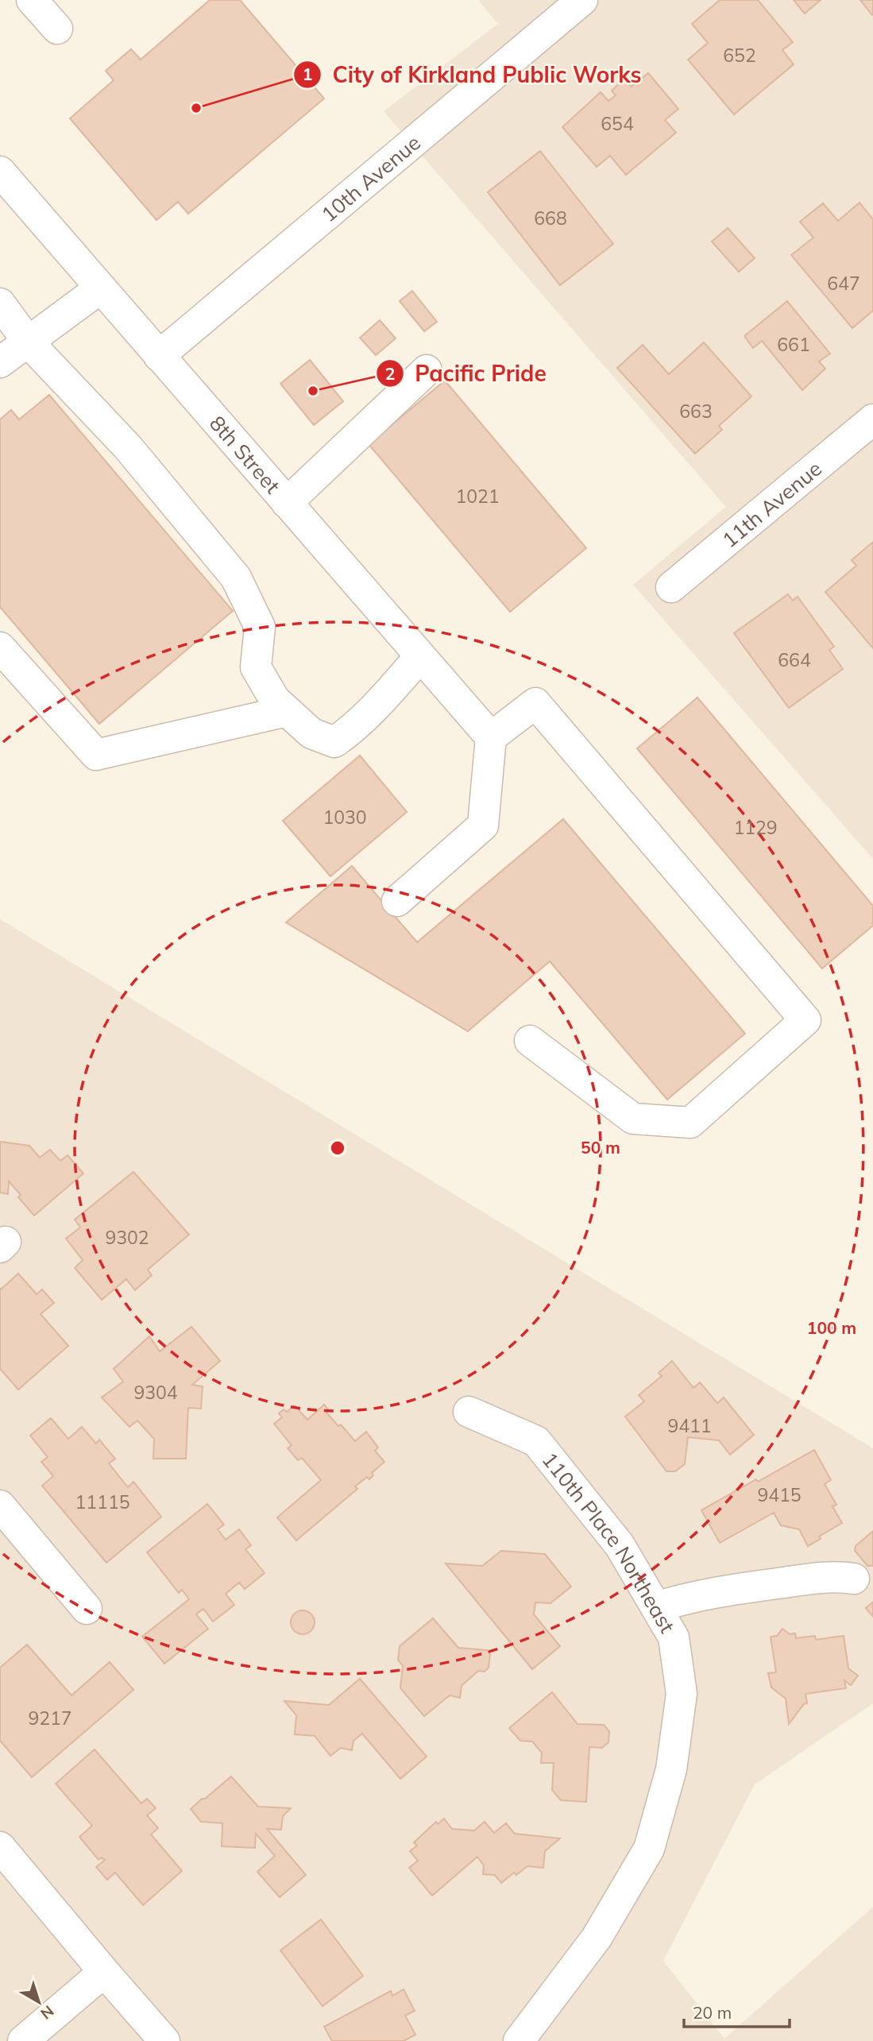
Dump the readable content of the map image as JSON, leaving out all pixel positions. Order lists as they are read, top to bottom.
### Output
{
  "streets": {
    "street": [
      "10th Avenue",
      "8th Street",
      "11th Avenue",
      "110th Place Northeast"
    ]
  },
  "crossings": [
    ["10th Avenue", "8th Street"]
  ],
  "places": ["City of Kirkland Public Works", "Pacific Pride"],
  "house_numbers": [
    "652",
    "654",
    "668",
    "647",
    "661",
    "663",
    "1021",
    "664",
    "1030",
    "1129",
    "9302",
    "9304",
    "9411",
    "9415",
    "11115",
    "9217"
  ],
  "scale_bar": "20 m",
  "north": "bottom right",
  "rings": ["50 m", "100 m"]
}
